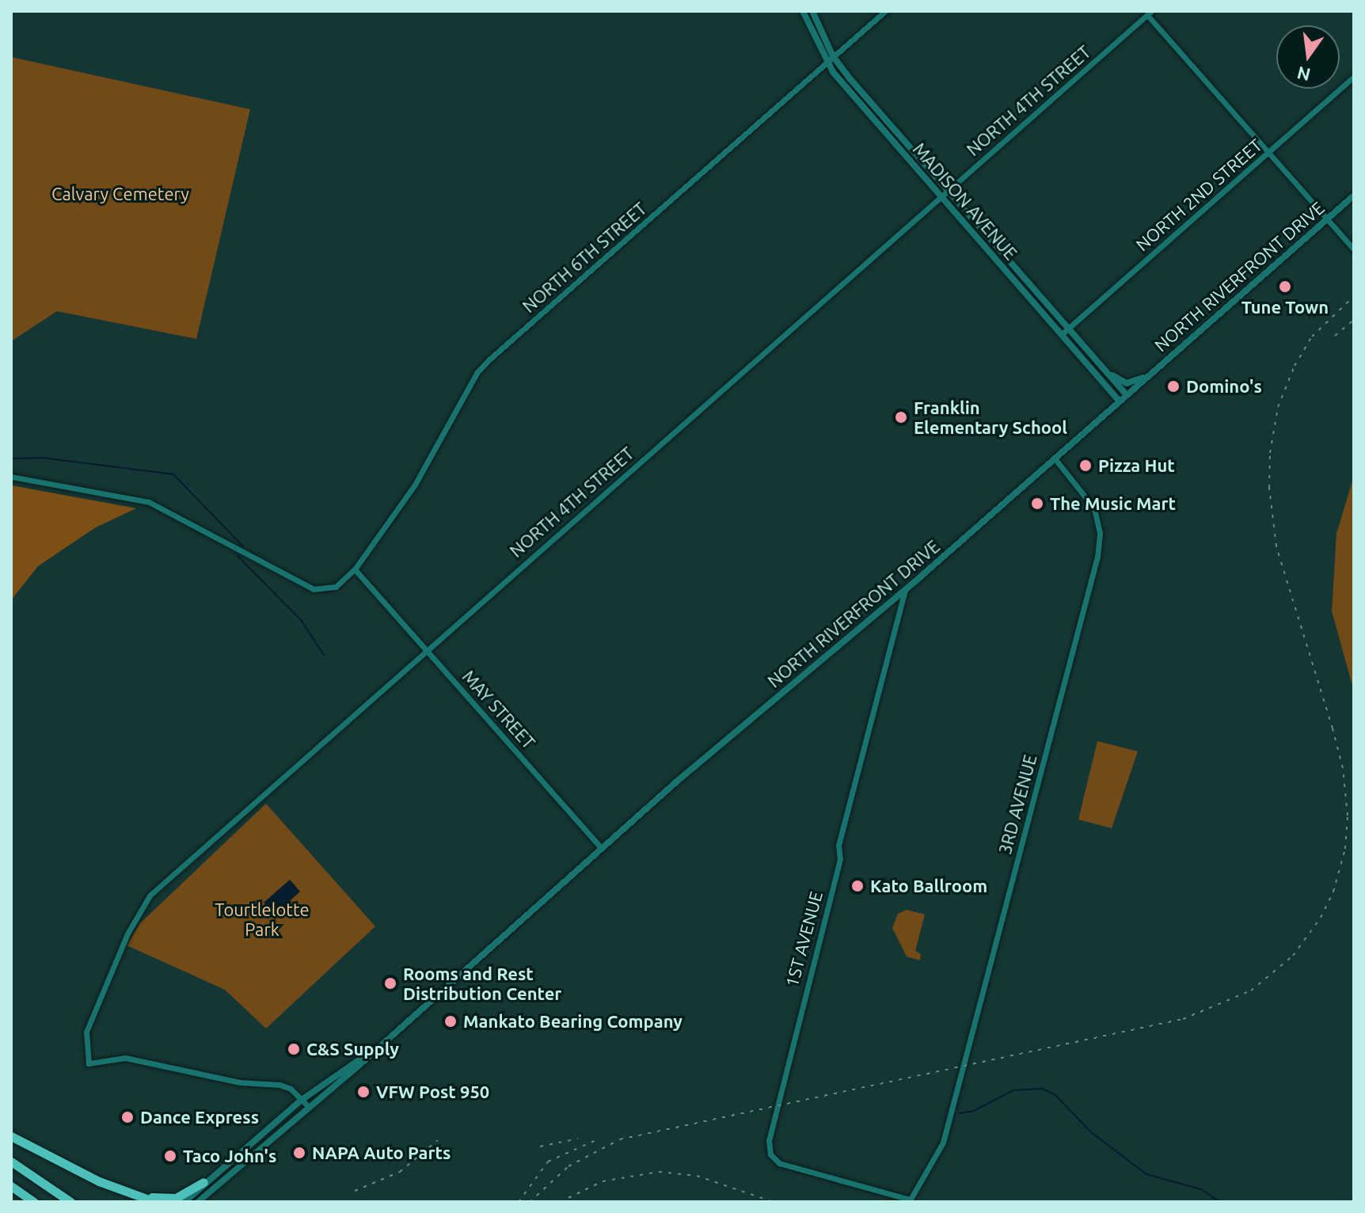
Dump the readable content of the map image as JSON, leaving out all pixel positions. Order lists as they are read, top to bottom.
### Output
{
  "streets": {
    "main road": ["MADISON AVENUE", "NORTH RIVERFRONT DRIVE"],
    "street": [
      "NORTH 4TH STREET",
      "NORTH 2ND STREET",
      "NORTH 6TH STREET",
      "MAY STREET",
      "3RD AVENUE",
      "1ST AVENUE"
    ]
  },
  "crossings": [
    ["NORTH 4TH STREET", "MADISON AVENUE"],
    ["NORTH 4TH STREET", "NORTH RIVERFRONT DRIVE"],
    ["NORTH 4TH STREET", "MAY STREET"],
    ["NORTH 2ND STREET", "MADISON AVENUE"],
    ["MADISON AVENUE", "NORTH 6TH STREET"],
    ["MADISON AVENUE", "NORTH RIVERFRONT DRIVE"],
    ["NORTH 6TH STREET", "MAY STREET"],
    ["NORTH RIVERFRONT DRIVE", "MAY STREET"],
    ["NORTH RIVERFRONT DRIVE", "3RD AVENUE"],
    ["NORTH RIVERFRONT DRIVE", "1ST AVENUE"],
    ["3RD AVENUE", "1ST AVENUE"]
  ],
  "parks": ["Calvary Cemetery", "Tourtlelotte Park"],
  "places": [
    "Tune Town",
    "Domino's",
    "Franklin Elementary School",
    "Pizza Hut",
    "The Music Mart",
    "Kato Ballroom",
    "Rooms and Rest Distribution Center",
    "Mankato Bearing Company",
    "C&S Supply",
    "VFW Post 950",
    "Dance Express",
    "NAPA Auto Parts",
    "Taco John's"
  ],
  "north": "bottom"
}
